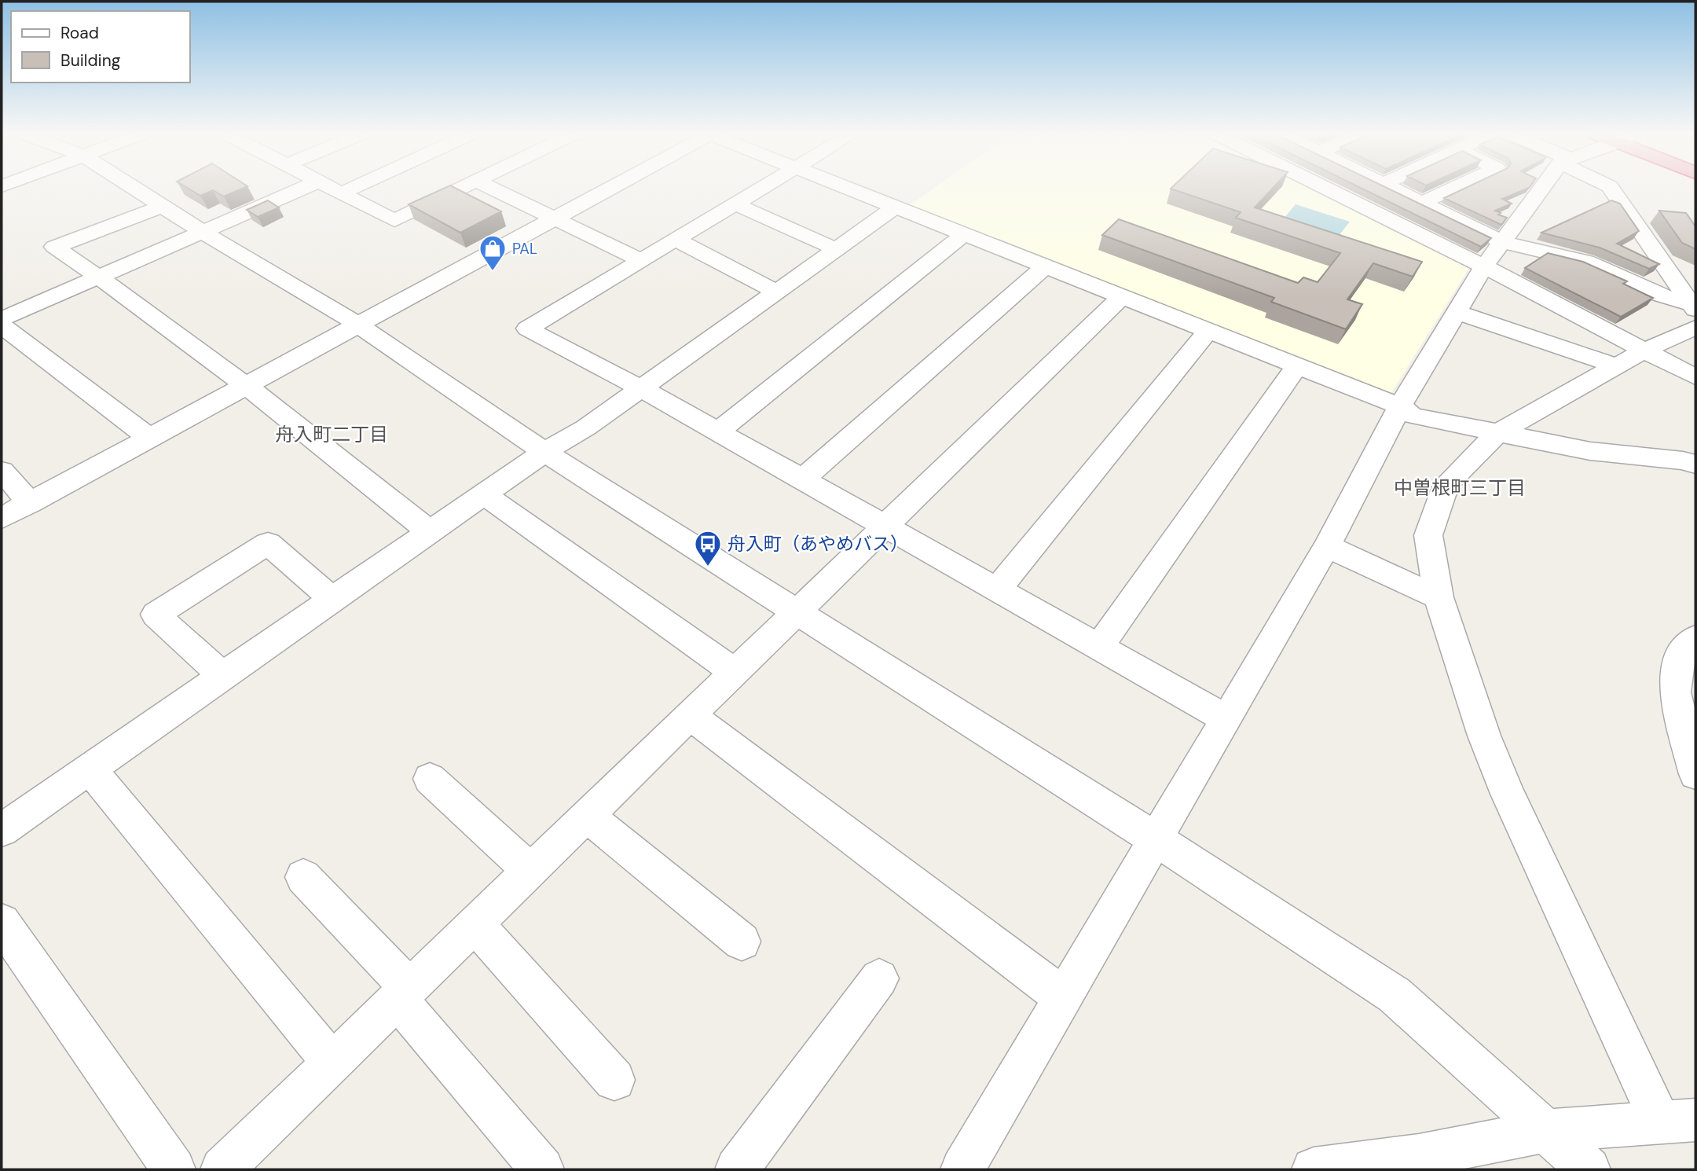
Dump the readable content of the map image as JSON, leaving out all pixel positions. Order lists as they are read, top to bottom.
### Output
{
  "districts": ["舟入町二丁目", "中曽根町三丁目"],
  "places": {
    "shop": ["PAL"],
    "bus stop": ["舟入町（あやめバス）"]
  },
  "legend": ["Road", "Building"]
}
